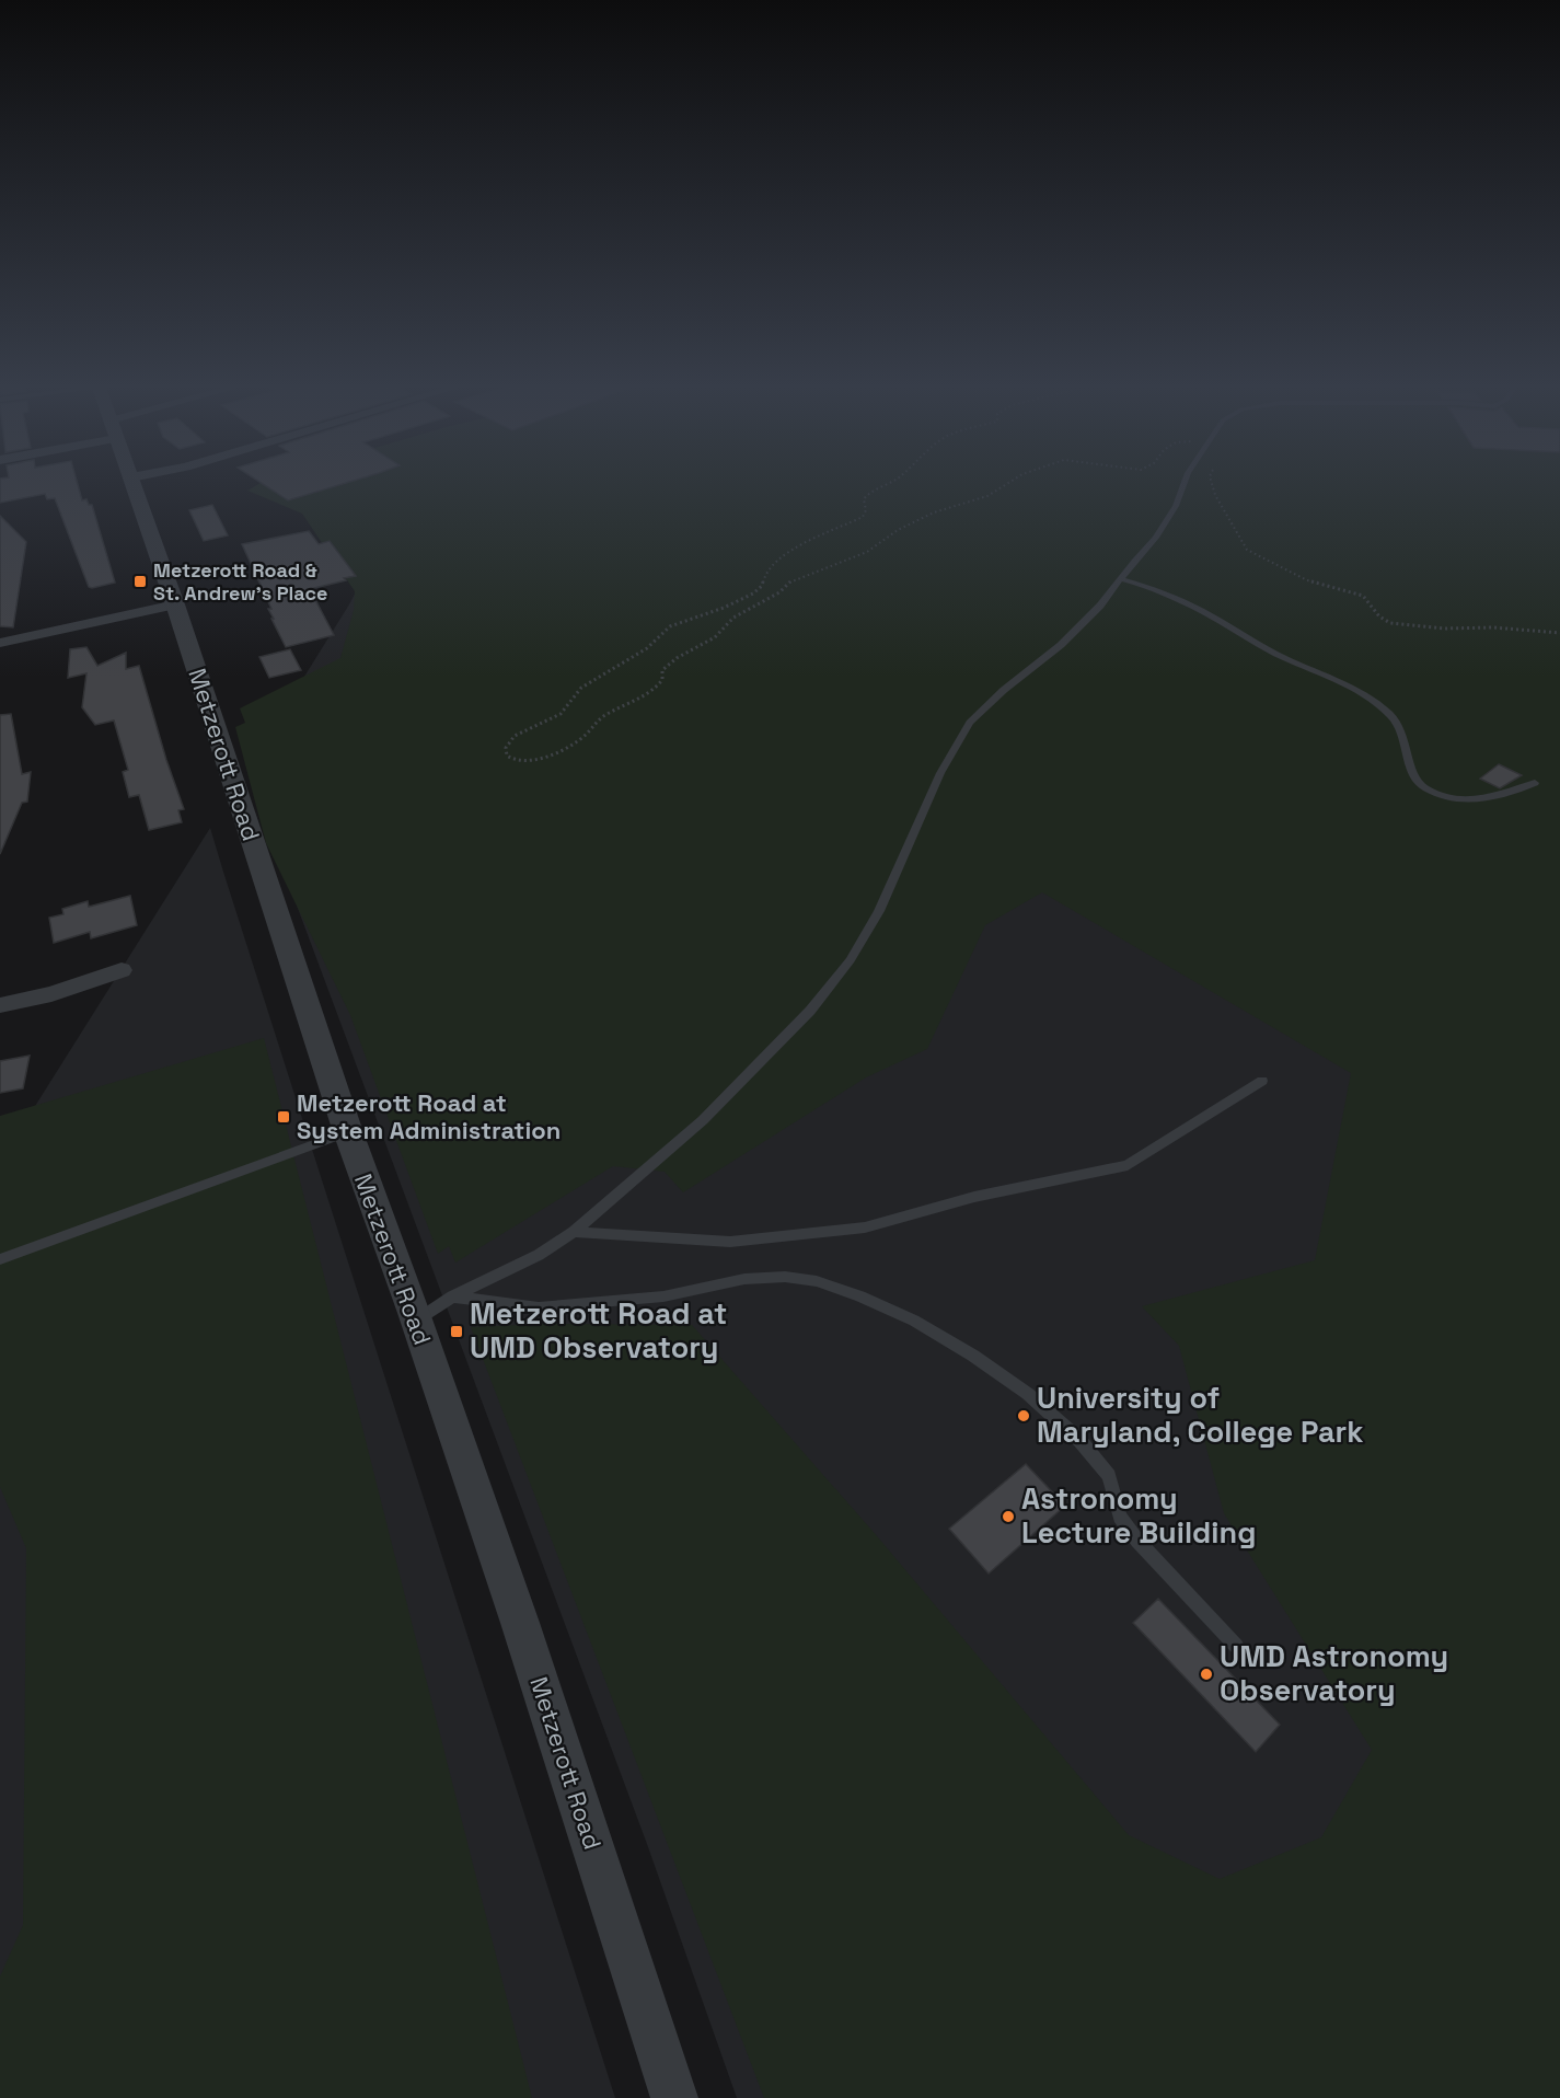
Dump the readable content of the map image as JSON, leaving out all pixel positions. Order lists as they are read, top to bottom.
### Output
{
  "streets": {
    "street": ["Metzerott Road"]
  },
  "places": {
    "transit": ["Metzerott Road & St. Andrew's Place", "Metzerott Road at System Administration", "Metzerott Road at UMD Observatory"],
    "other": ["University of Maryland, College Park", "Astronomy Lecture Building", "UMD Astronomy Observatory"]
  }
}
